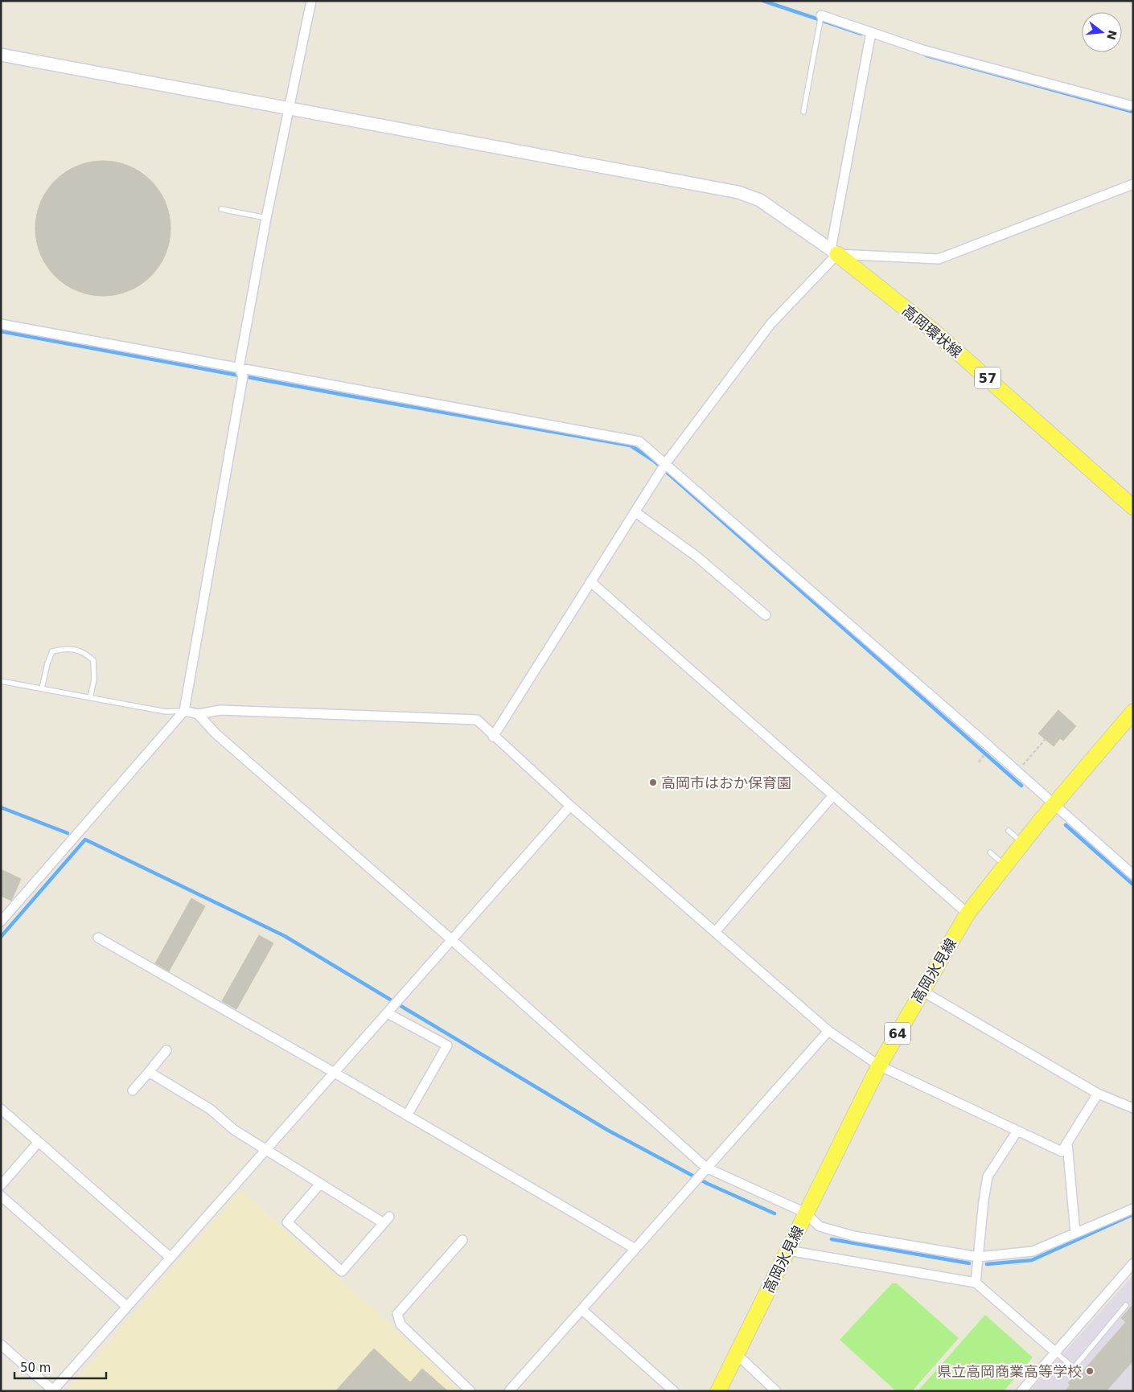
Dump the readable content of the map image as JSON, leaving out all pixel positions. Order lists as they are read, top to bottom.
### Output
{
  "streets": {
    "main road": [
      "高岡環状線",
      "57",
      "高岡氷見線",
      "64"
    ]
  },
  "places": ["高岡市はおか保育園", "県立高岡商業高等学校"],
  "scale_bar": "50 m",
  "north": "right"
}
